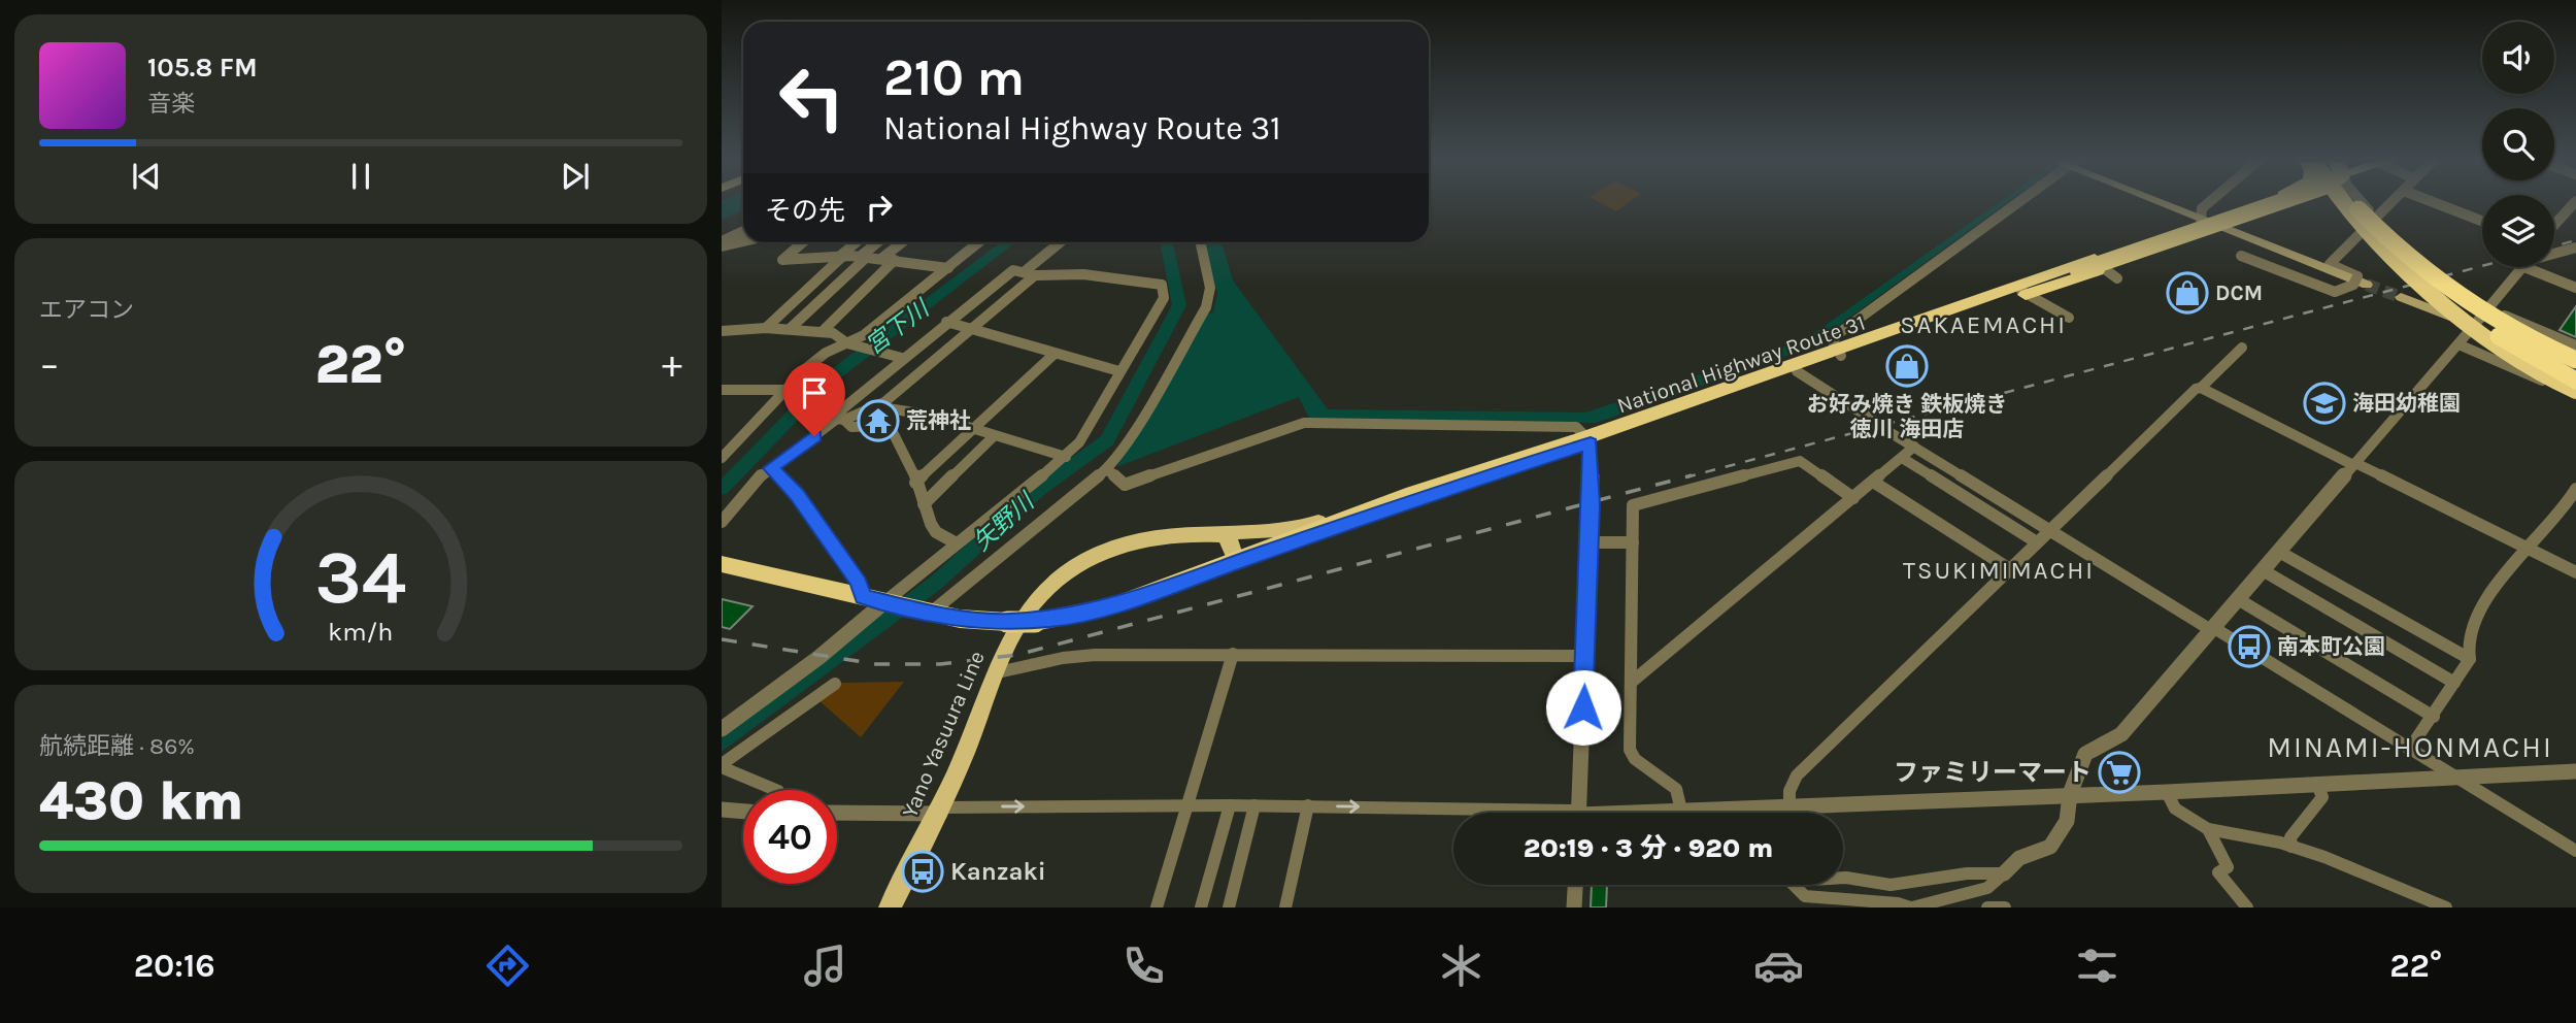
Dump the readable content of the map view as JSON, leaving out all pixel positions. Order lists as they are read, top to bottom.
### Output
{
  "streets": {
    "highway": ["National Highway Route 31"],
    "main road": ["Yano Yasuura Line"]
  },
  "crossings": [
    ["National Highway Route 31", "Yano Yasuura Line"]
  ],
  "districts": ["SAKAEMACHI", "TSUKIMIMACHI", "MINAMI-HONMACHI"],
  "water": ["宮下川", "矢野川"],
  "places": {
    "shop": ["DCM", "お好み焼き 鉄板焼き 徳川 海田店"],
    "school or university": ["海田幼稚園"],
    "temple": ["荒神社"],
    "bus stop": ["南本町公園", "Kanzaki"],
    "supermarket": ["ファミリーマート"]
  },
  "page": {
    "turn": ["210 m", "National Highway Route 31"],
    "song": ["105.8 FM", "音楽"],
    "then": "その先",
    "tile": [
      "エアコン",
      ["航続距離 · 86%", "430 km"]
    ],
    "heat": ["−", "22°", "+"],
    "limit": "40",
    "trip": "20:19 · 3 分 · 920 m",
    "tabs": ["20:16", "22°"],
    "gauge": ["34", "km/h"]
  }
}
